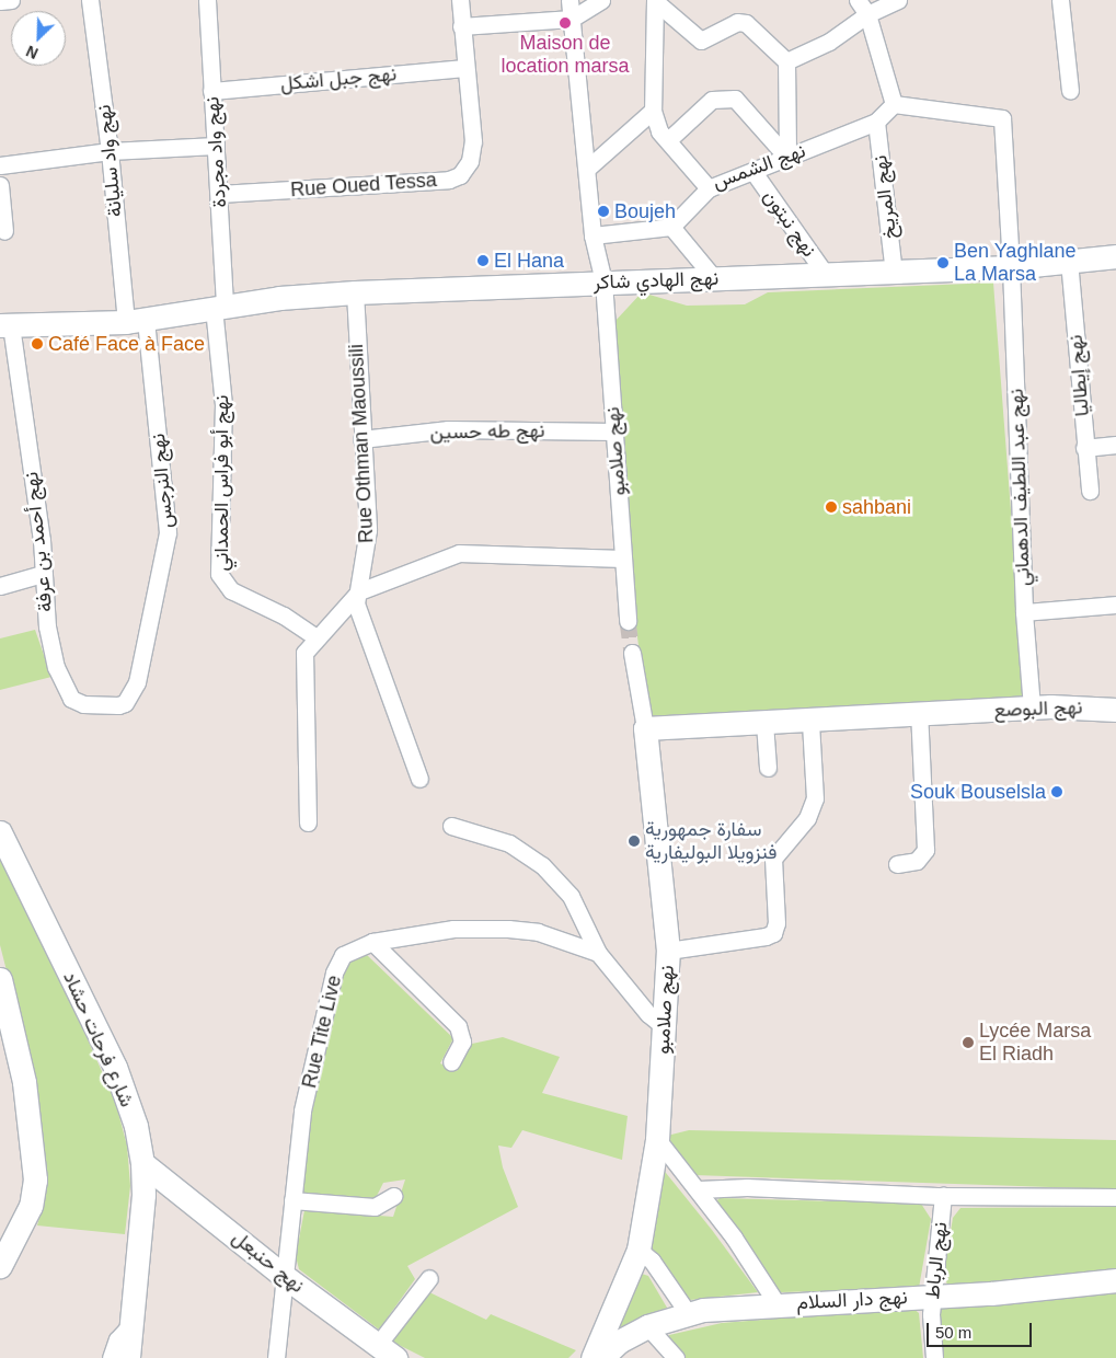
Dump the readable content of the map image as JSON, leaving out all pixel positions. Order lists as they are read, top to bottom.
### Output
{
  "streets": {
    "street": [
      "نهج جبل اشكل",
      "نهج واد مجردة",
      "نهج واد سليانة",
      "نهج الشمس",
      "Rue Oued Tessa",
      "نهج المريخ",
      "نهج نبتون",
      "نهج الهادي شاكر",
      "نهج إيطاليا",
      "نهج طه حسين",
      "Rue Othman Maoussili",
      "نهج صلامبو",
      "نهج النرجس",
      "نهج أبو فراس الحمداني",
      "نهج عبد اللطيف الدهماني",
      "نهج أحمد بن عرفة",
      "نهج البوصع",
      "Rue Tite Live",
      "شارع فرحات حشاد",
      "نهج الرباط",
      "نهج حنبعل",
      "نهج دار السلام"
    ]
  },
  "crossings": [
    ["نهج جبل اشكل", "نهج واد مجردة"],
    ["نهج جبل اشكل", "Rue Oued Tessa"],
    ["نهج واد مجردة", "Rue Oued Tessa"],
    ["نهج واد مجردة", "نهج الهادي شاكر"],
    ["نهج واد مجردة", "نهج أبو فراس الحمداني"],
    ["نهج واد سليانة", "نهج الهادي شاكر"],
    ["نهج واد سليانة", "نهج النرجس"],
    ["نهج الشمس", "نهج المريخ"],
    ["نهج الشمس", "نهج نبتون"],
    ["نهج الشمس", "نهج عبد اللطيف الدهماني"],
    ["نهج المريخ", "نهج الهادي شاكر"],
    ["نهج نبتون", "نهج الهادي شاكر"],
    ["نهج الهادي شاكر", "نهج إيطاليا"],
    ["نهج الهادي شاكر", "Rue Othman Maoussili"],
    ["نهج الهادي شاكر", "نهج صلامبو"],
    ["نهج الهادي شاكر", "نهج النرجس"],
    ["نهج الهادي شاكر", "نهج أبو فراس الحمداني"],
    ["نهج الهادي شاكر", "نهج عبد اللطيف الدهماني"],
    ["نهج الهادي شاكر", "نهج أحمد بن عرفة"],
    ["نهج طه حسين", "Rue Othman Maoussili"],
    ["نهج طه حسين", "نهج صلامبو"],
    ["نهج صلامبو", "نهج البوصع"],
    ["نهج النرجس", "نهج أحمد بن عرفة"],
    ["نهج عبد اللطيف الدهماني", "نهج البوصع"],
    ["Rue Tite Live", "نهج حنبعل"],
    ["شارع فرحات حشاد", "نهج حنبعل"],
    ["نهج الرباط", "نهج دار السلام"]
  ],
  "places": [
    "Maison de location marsa",
    "Boujeh",
    "El Hana",
    "Ben Yaghlane La Marsa",
    "Café Face à Face",
    "sahbani",
    "Souk Bouselsla",
    "سفارة جمهورية فنزويلا البوليفارية",
    "Lycée Marsa El Riadh"
  ],
  "scale_bar": "50 m",
  "north": "bottom left"
}
